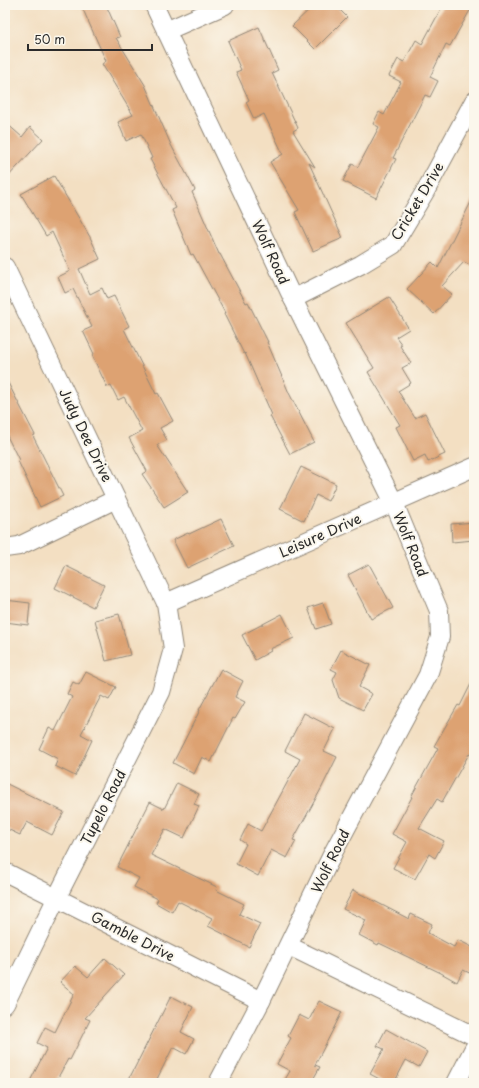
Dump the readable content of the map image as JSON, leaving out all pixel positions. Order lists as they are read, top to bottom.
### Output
{
  "streets": {
    "street": [
      "Cricket Drive",
      "Wolf Road",
      "Judy Dee Drive",
      "Leisure Drive",
      "Tupelo Road",
      "Gamble Drive"
    ]
  },
  "crossings": [
    ["Cricket Drive", "Wolf Road"],
    ["Wolf Road", "Leisure Drive"],
    ["Wolf Road", "Gamble Drive"],
    ["Judy Dee Drive", "Leisure Drive"],
    ["Judy Dee Drive", "Tupelo Road"],
    ["Leisure Drive", "Tupelo Road"],
    ["Tupelo Road", "Gamble Drive"]
  ],
  "scale_bar": "50 m"
}
